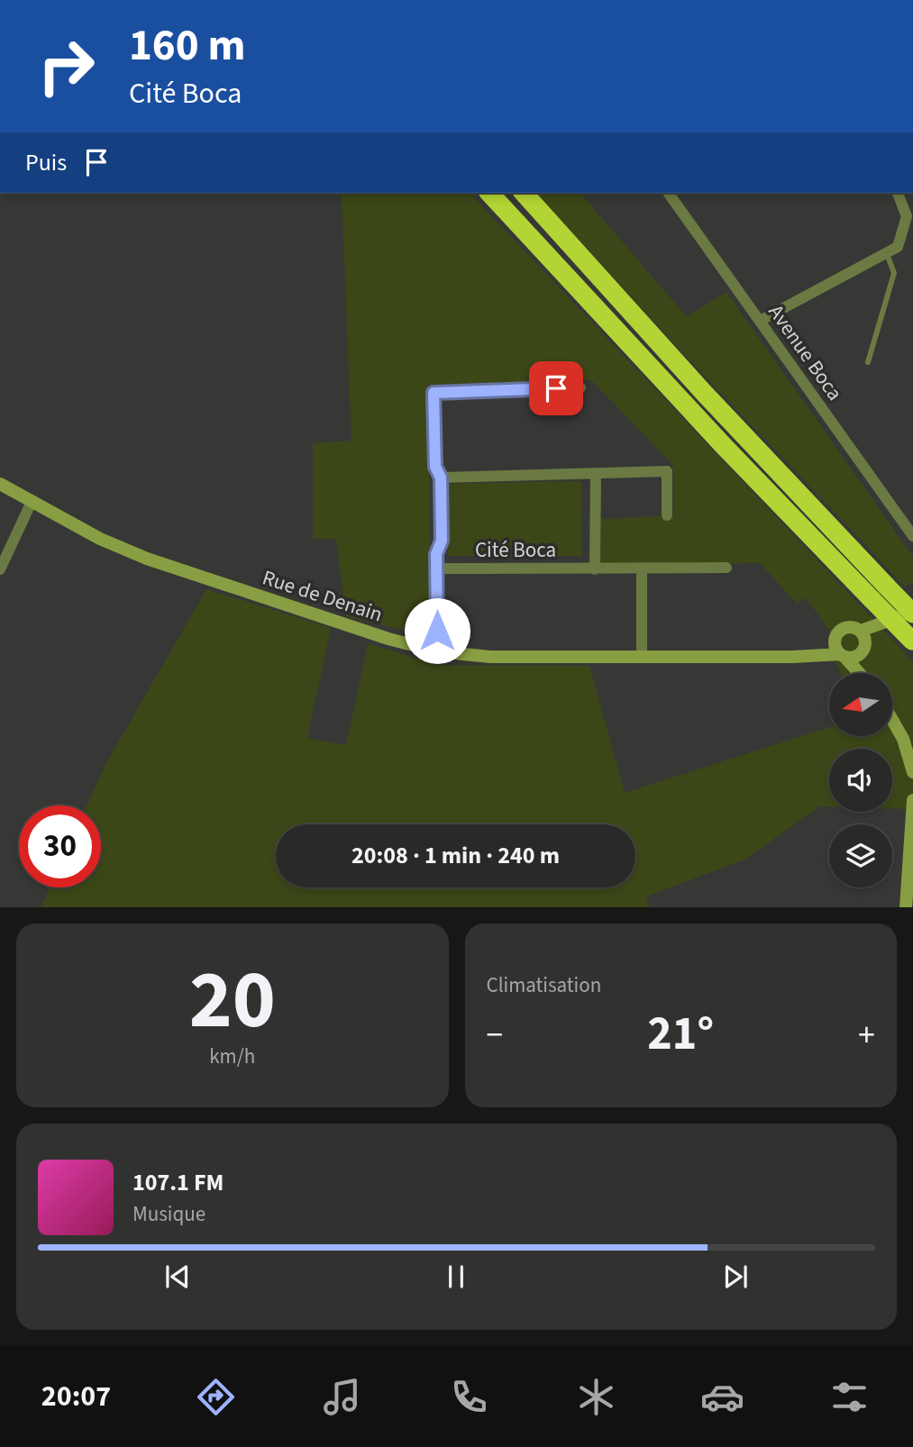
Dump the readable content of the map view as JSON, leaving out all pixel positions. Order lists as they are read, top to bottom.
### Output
{
  "streets": {
    "street": ["Avenue Boca", "Cité Boca", "Rue de Denain"]
  },
  "north": "left",
  "page": {
    "turn": ["160 m", "Cité Boca"],
    "then": "Puis",
    "limit": "30",
    "trip": "20:08 · 1 min · 240 m",
    "tile": [
      ["20", "km/h"],
      "Climatisation"
    ],
    "heat": ["−", "21°", "+"],
    "song": ["107.1 FM", "Musique"],
    "tabs": "20:07"
  }
}
